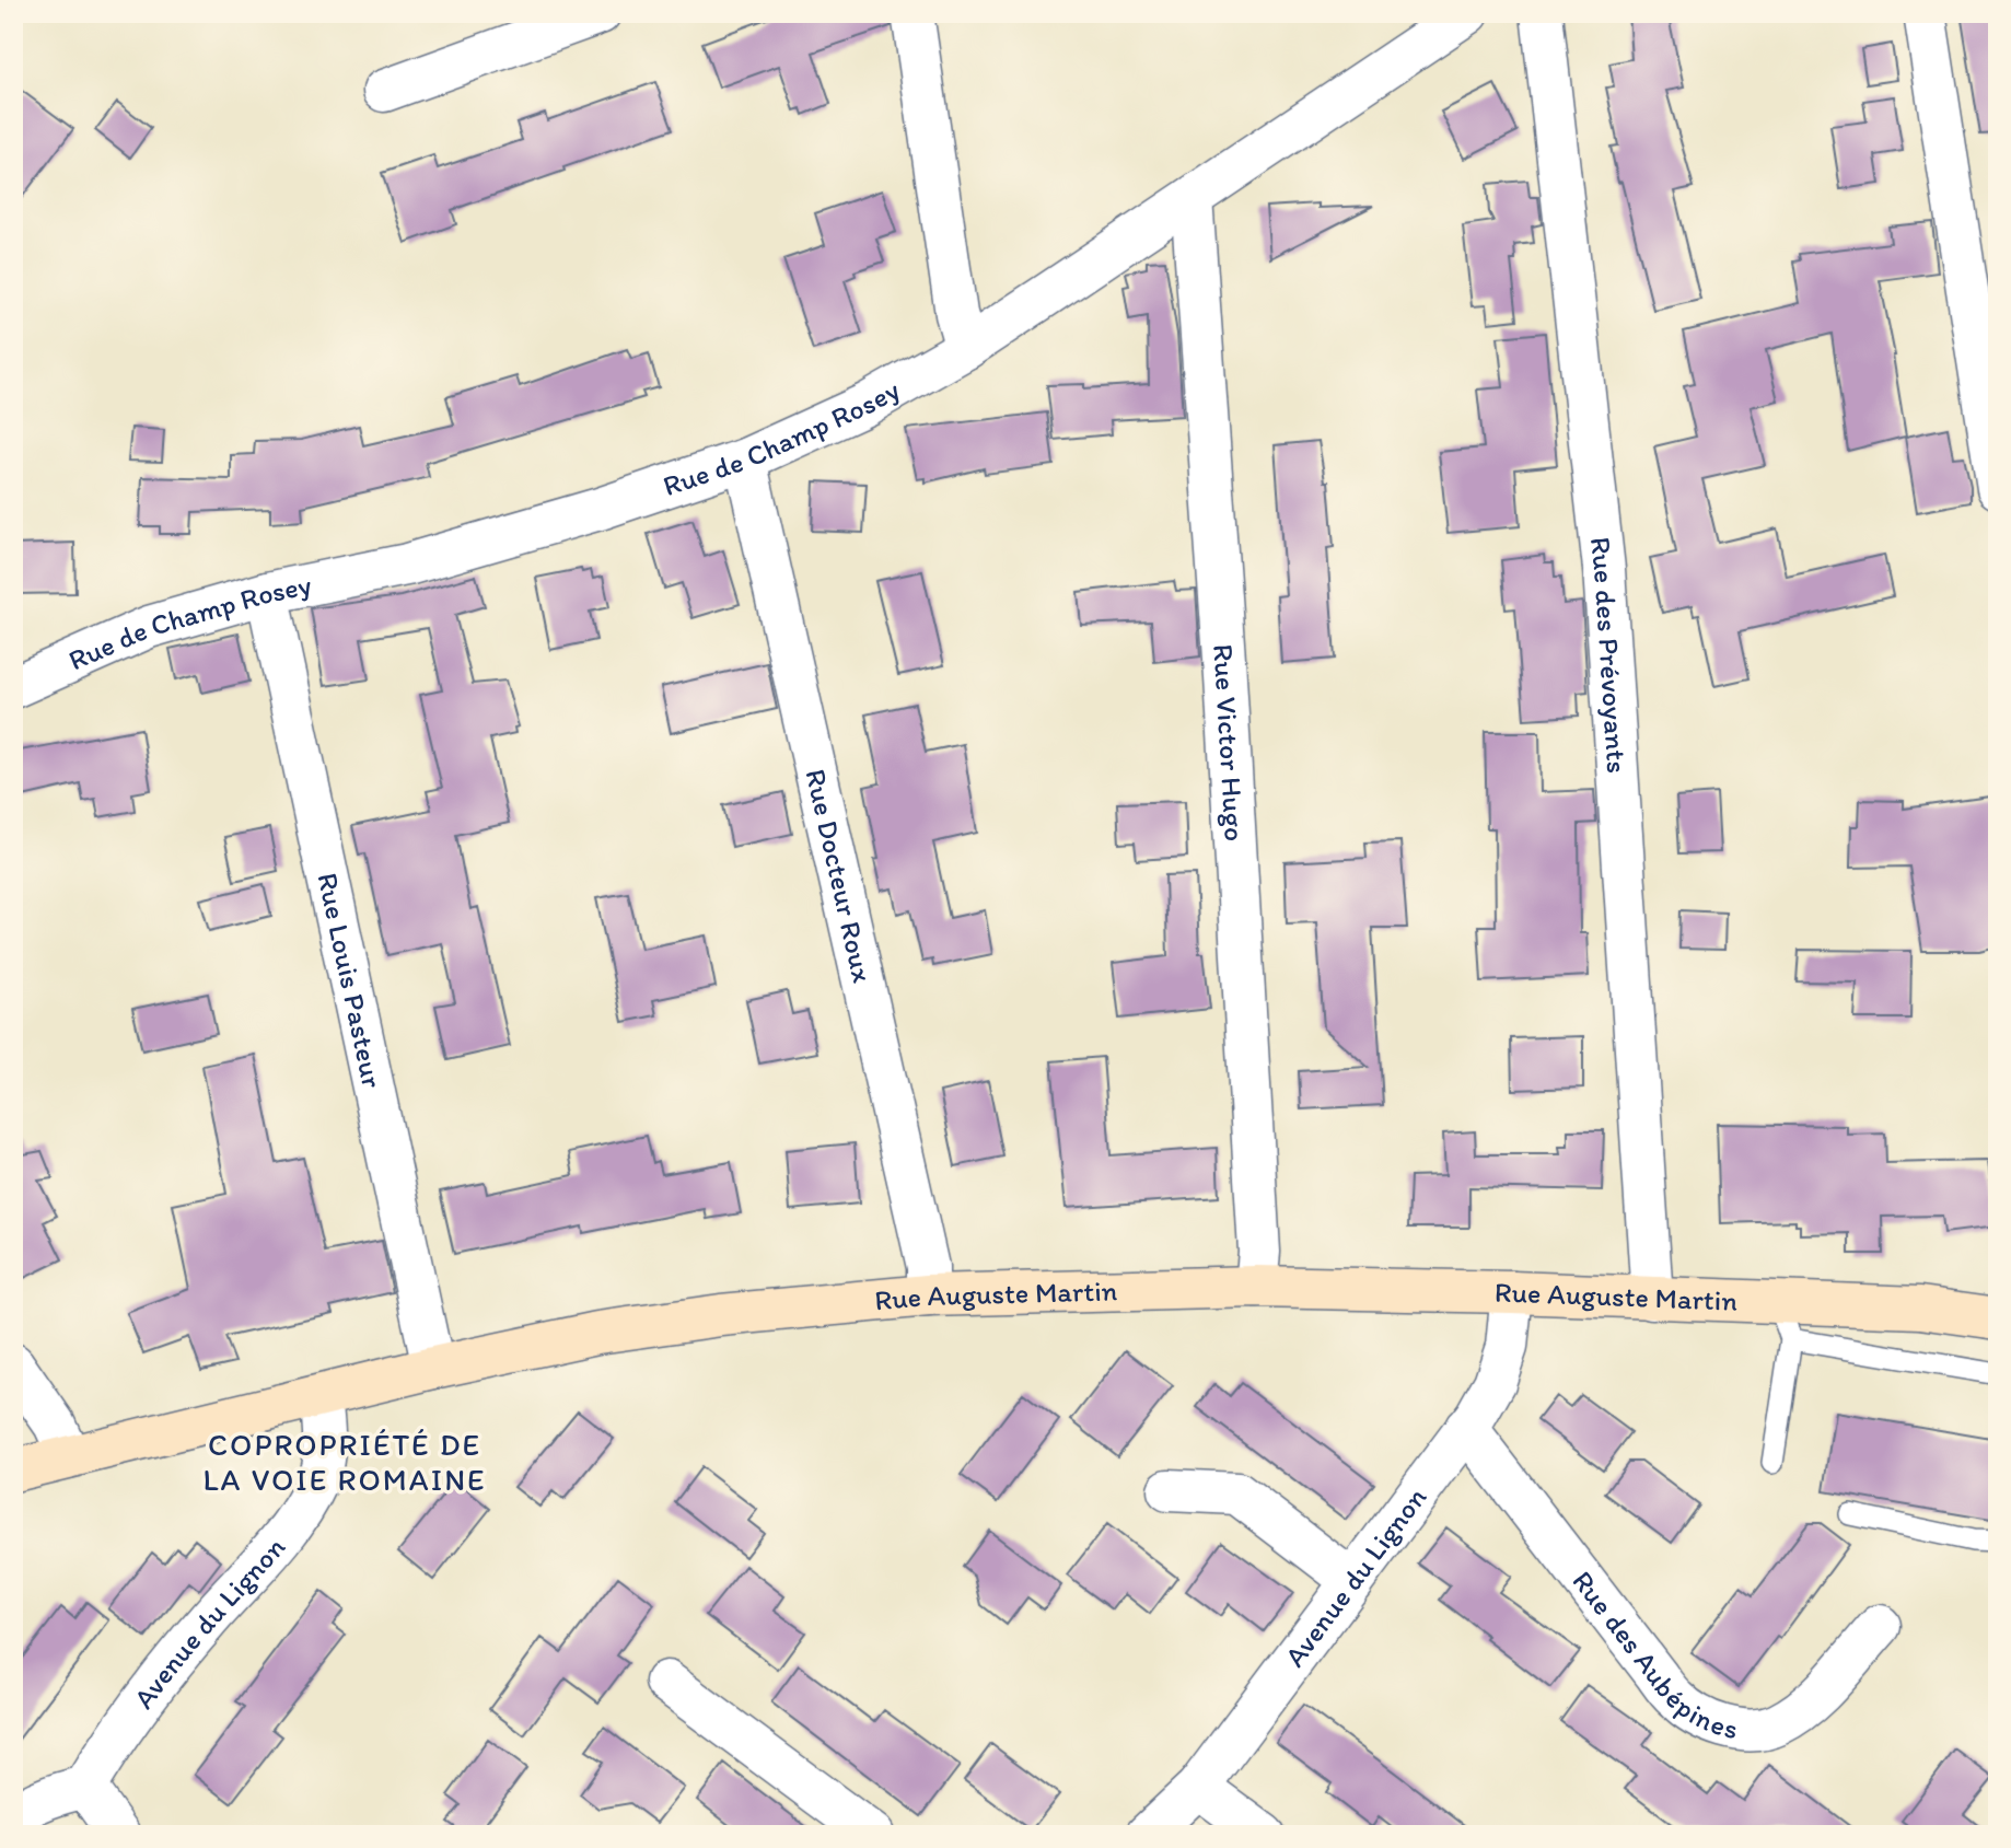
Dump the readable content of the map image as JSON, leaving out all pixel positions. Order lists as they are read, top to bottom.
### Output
{
  "streets": {
    "main road": ["Rue Auguste Martin"],
    "street": [
      "Rue de Champ Rosey",
      "Rue des Prévoyants",
      "Rue Victor Hugo",
      "Rue Docteur Roux",
      "Rue Louis Pasteur",
      "Avenue du Lignon",
      "Rue des Aubépines"
    ]
  },
  "crossings": [
    ["Rue de Champ Rosey", "Rue Victor Hugo"],
    ["Rue de Champ Rosey", "Rue Docteur Roux"],
    ["Rue de Champ Rosey", "Rue Louis Pasteur"],
    ["Rue des Prévoyants", "Rue Auguste Martin"],
    ["Rue Victor Hugo", "Rue Auguste Martin"],
    ["Rue Docteur Roux", "Rue Auguste Martin"],
    ["Rue Louis Pasteur", "Rue Auguste Martin"],
    ["Rue Auguste Martin", "Avenue du Lignon"],
    ["Avenue du Lignon", "Rue des Aubépines"]
  ],
  "districts": ["COPROPRIÉTÉ DE LA VOIE ROMAINE"]
}
